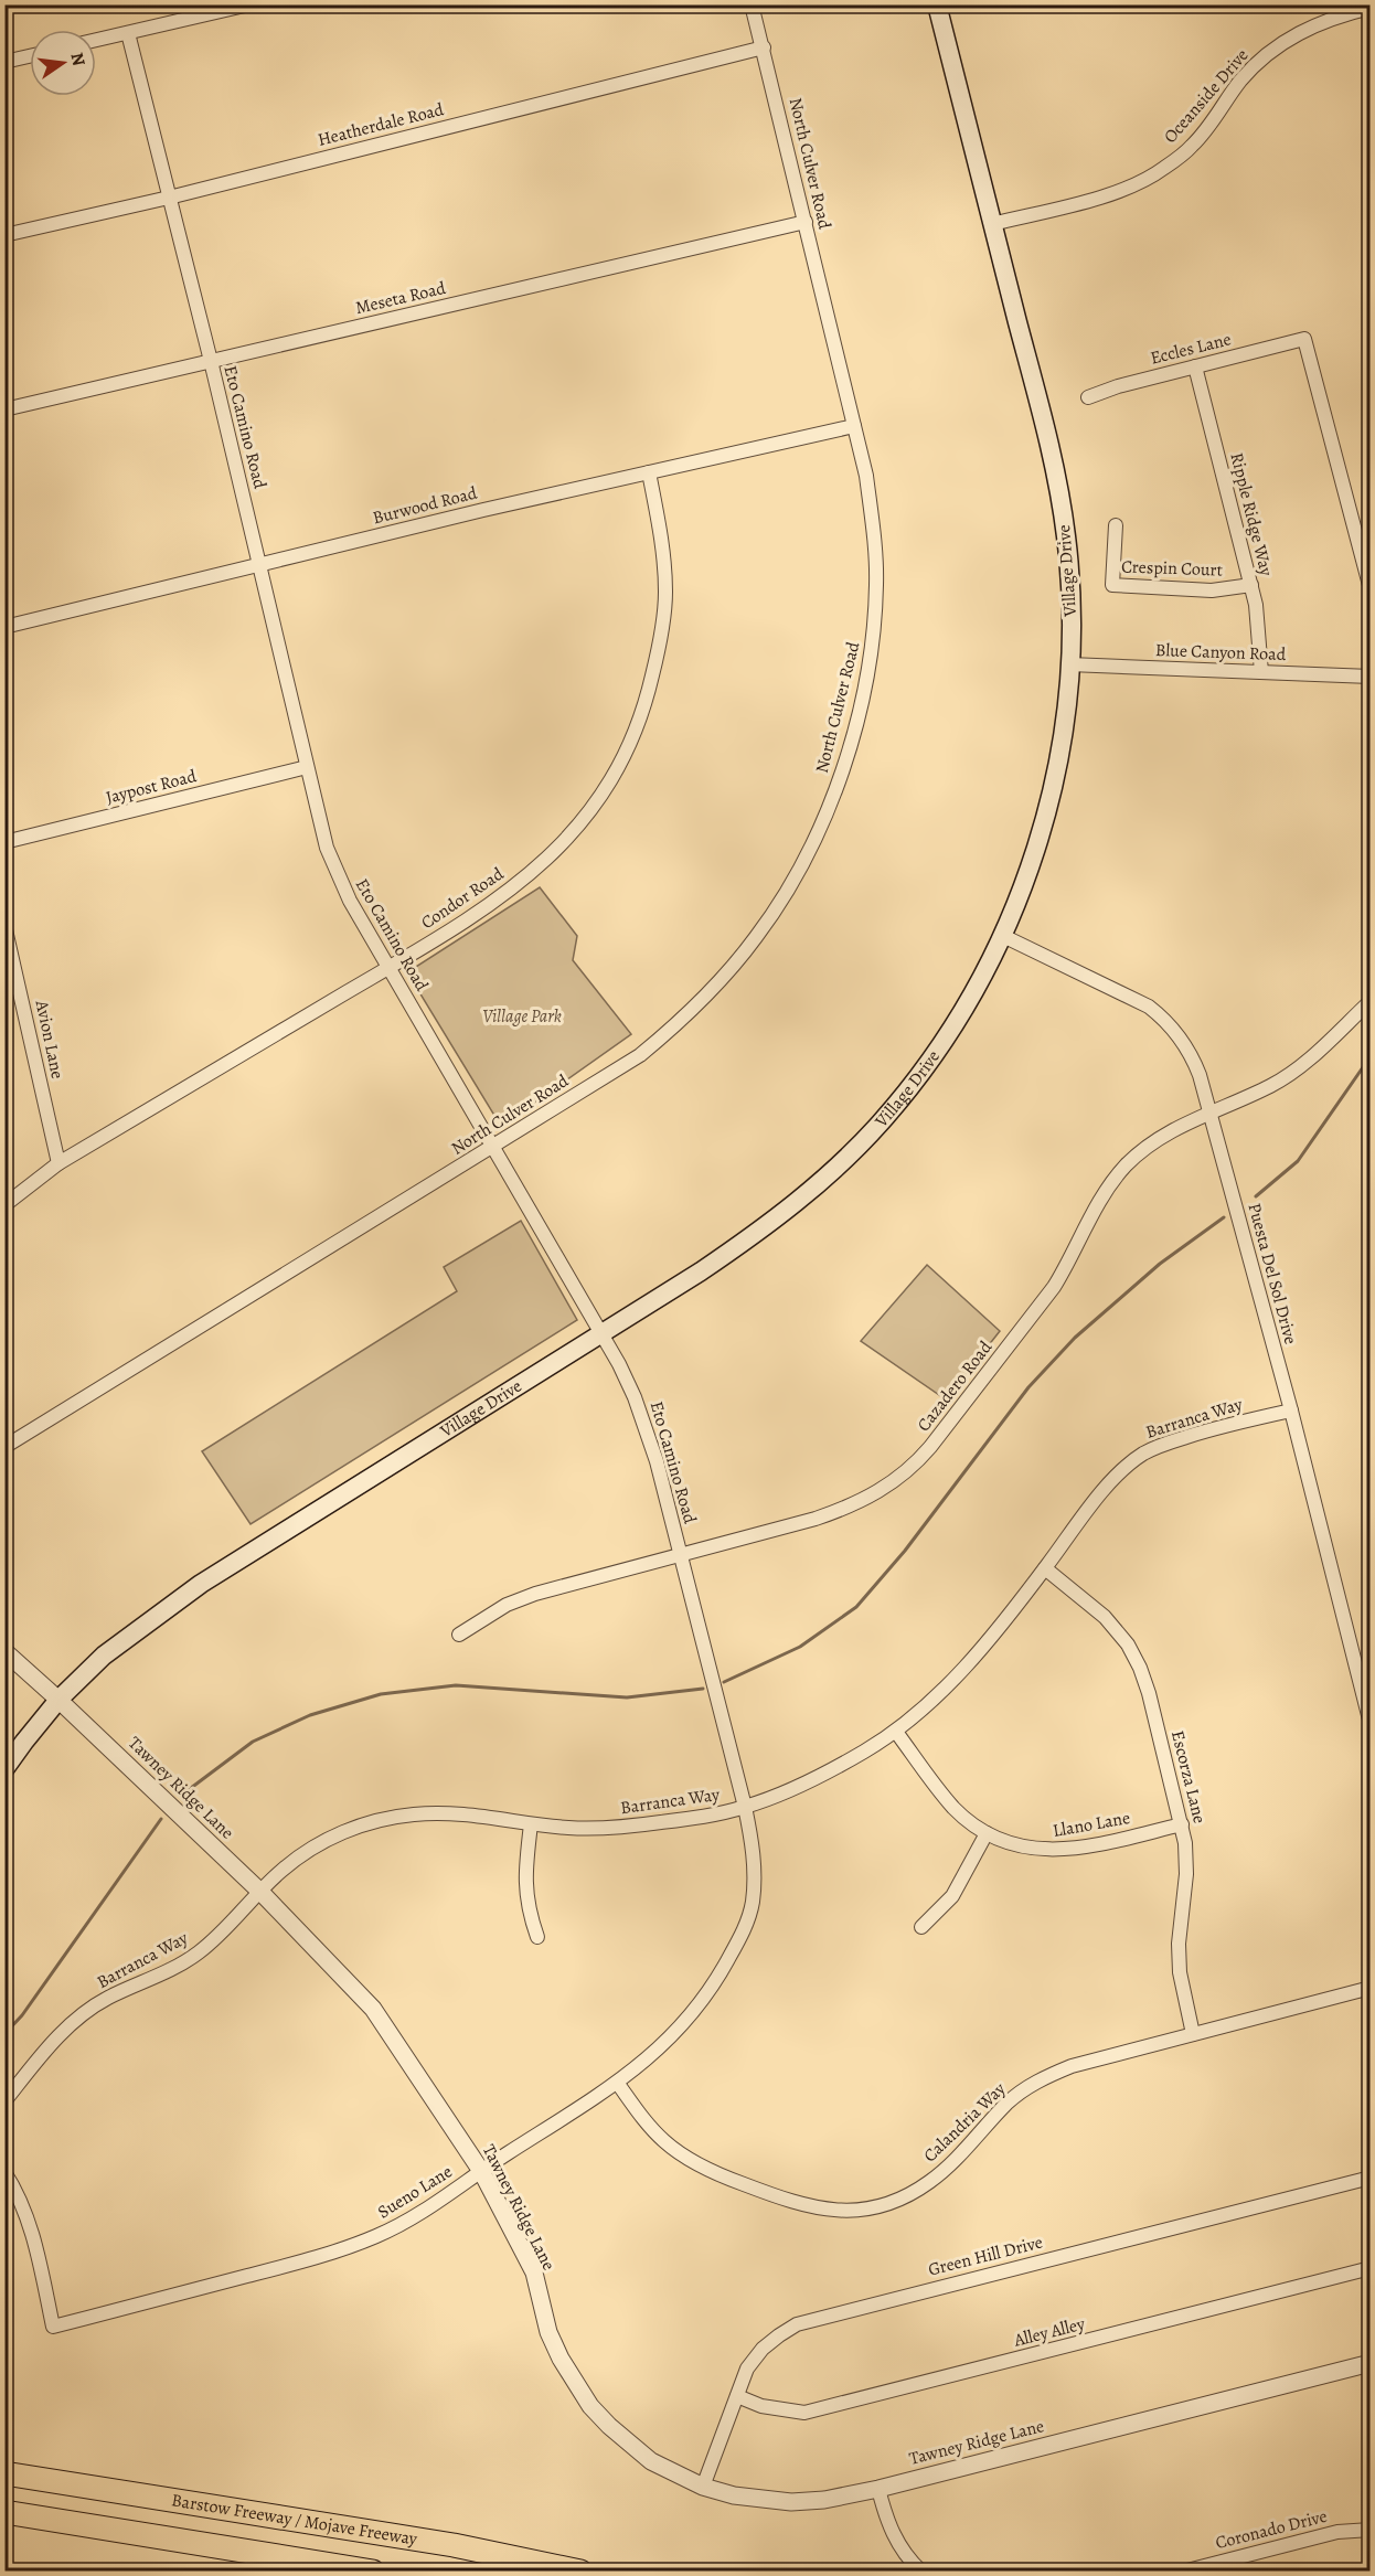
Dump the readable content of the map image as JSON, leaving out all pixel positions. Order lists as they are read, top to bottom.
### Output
{
  "streets": {
    "highway": ["Barstow Freeway / Mojave Freeway"],
    "main road": ["Village Drive"],
    "street": [
      "Oceanside Drive",
      "Heatherdale Road",
      "North Culver Road",
      "Meseta Road",
      "Eccles Lane",
      "Eto Camino Road",
      "Burwood Road",
      "Ripple Ridge Way",
      "Crespin Court",
      "Blue Canyon Road",
      "Jaypost Road",
      "Condor Road",
      "Avion Lane",
      "Puesta Del Sol Drive",
      "Cazadero Road",
      "Barranca Way",
      "Escorza Lane",
      "Tawney Ridge Lane",
      "Llano Lane",
      "Calandria Way",
      "Sueno Lane",
      "Green Hill Drive",
      "Alley Alley",
      "Coronado Drive"
    ]
  },
  "crossings": [
    ["Oceanside Drive", "Village Drive"],
    ["Heatherdale Road", "North Culver Road"],
    ["Heatherdale Road", "Eto Camino Road"],
    ["North Culver Road", "Meseta Road"],
    ["North Culver Road", "Eto Camino Road"],
    ["North Culver Road", "Burwood Road"],
    ["Meseta Road", "Eto Camino Road"],
    ["Eccles Lane", "Ripple Ridge Way"],
    ["Eto Camino Road", "Burwood Road"],
    ["Eto Camino Road", "Village Drive"],
    ["Eto Camino Road", "Jaypost Road"],
    ["Eto Camino Road", "Condor Road"],
    ["Eto Camino Road", "Cazadero Road"],
    ["Eto Camino Road", "Barranca Way"],
    ["Eto Camino Road", "Sueno Lane"],
    ["Burwood Road", "Condor Road"],
    ["Ripple Ridge Way", "Crespin Court"],
    ["Ripple Ridge Way", "Blue Canyon Road"],
    ["Village Drive", "Blue Canyon Road"],
    ["Village Drive", "Puesta Del Sol Drive"],
    ["Village Drive", "Tawney Ridge Lane"],
    ["Condor Road", "Avion Lane"],
    ["Puesta Del Sol Drive", "Cazadero Road"],
    ["Puesta Del Sol Drive", "Barranca Way"],
    ["Barranca Way", "Escorza Lane"],
    ["Barranca Way", "Tawney Ridge Lane"],
    ["Barranca Way", "Llano Lane"],
    ["Barranca Way", "Sueno Lane"],
    ["Escorza Lane", "Llano Lane"],
    ["Escorza Lane", "Calandria Way"],
    ["Tawney Ridge Lane", "Sueno Lane"],
    ["Tawney Ridge Lane", "Green Hill Drive"],
    ["Calandria Way", "Sueno Lane"],
    ["Green Hill Drive", "Alley Alley"]
  ],
  "parks": ["Village Park"],
  "north": "right"
}
